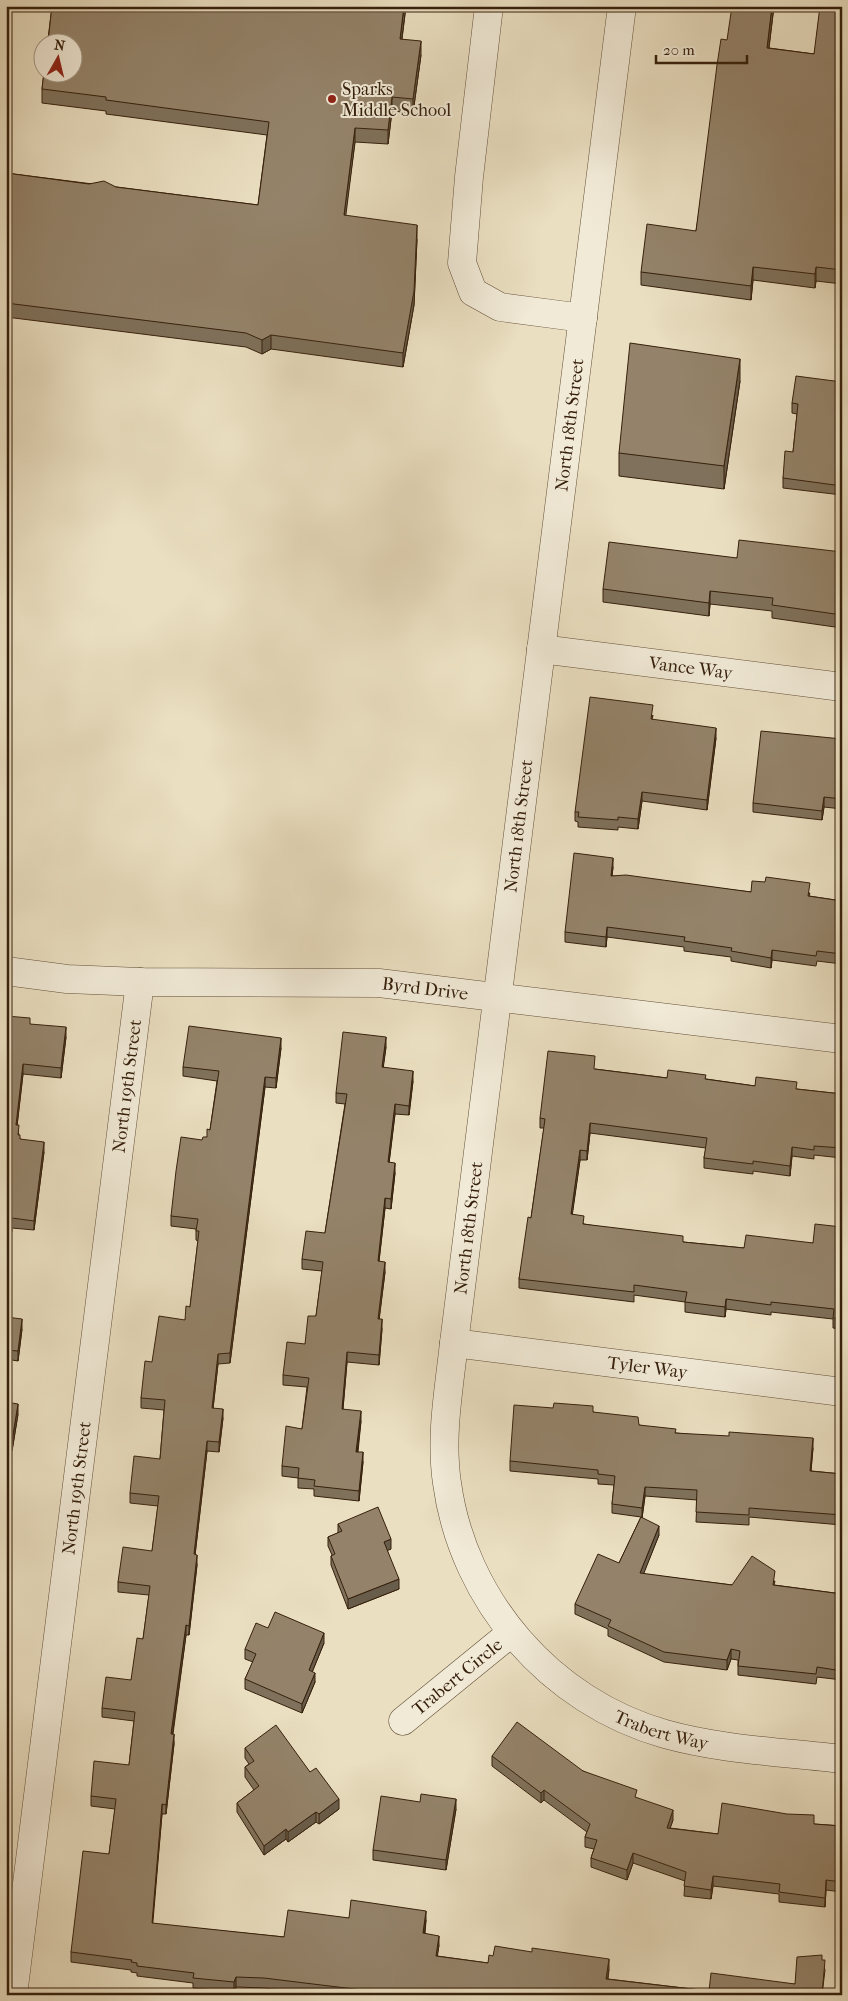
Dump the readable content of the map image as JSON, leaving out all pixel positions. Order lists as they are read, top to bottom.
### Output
{
  "streets": {
    "street": [
      "North 18th Street",
      "Vance Way",
      "Byrd Drive",
      "North 19th Street",
      "Tyler Way",
      "Trabert Circle",
      "Trabert Way"
    ]
  },
  "crossings": [
    ["North 18th Street", "Vance Way"],
    ["North 18th Street", "Byrd Drive"],
    ["North 18th Street", "Tyler Way"],
    ["North 18th Street", "Trabert Circle"],
    ["North 18th Street", "Trabert Way"],
    ["Byrd Drive", "North 19th Street"],
    ["Trabert Circle", "Trabert Way"]
  ],
  "places": ["Sparks Middle School"],
  "scale_bar": "20 m",
  "north": "top"
}
